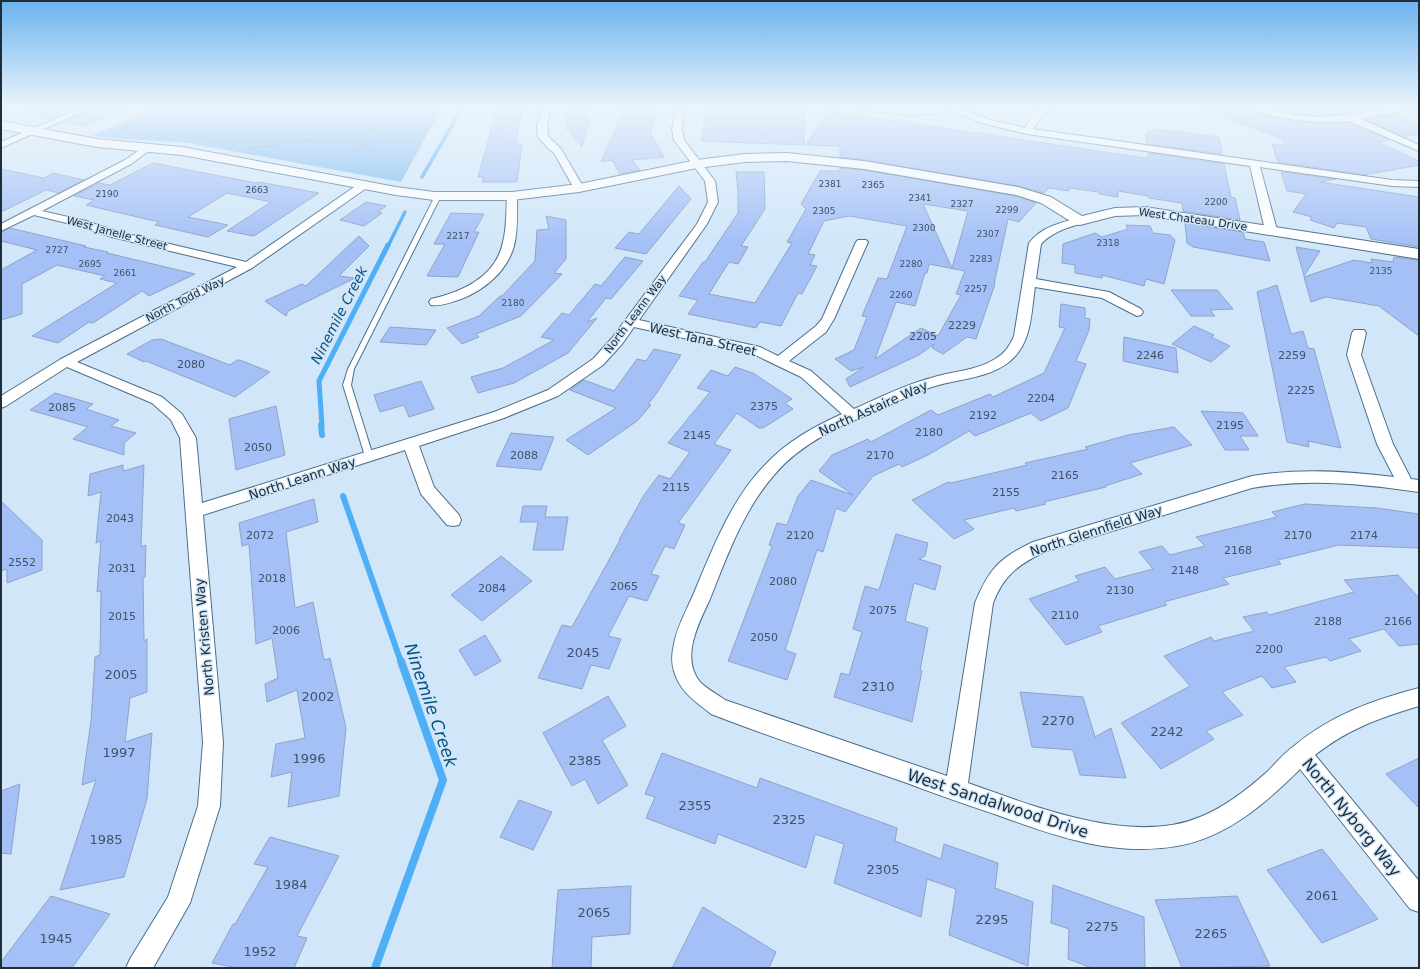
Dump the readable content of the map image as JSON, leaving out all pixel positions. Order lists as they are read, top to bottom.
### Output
{
  "streets": {
    "street": [
      "West Chateau Drive",
      "West Janelle Street",
      "North Todd Way",
      "North Leann Way",
      "West Tana Street",
      "North Astaire Way",
      "North Glennfield Way",
      "North Kristen Way",
      "West Sandalwood Drive",
      "North Nyborg Way"
    ]
  },
  "crossings": [
    ["West Chateau Drive", "North Astaire Way"],
    ["West Janelle Street", "North Todd Way"],
    ["North Todd Way", "North Kristen Way"],
    ["North Leann Way", "West Tana Street"],
    ["North Leann Way", "North Kristen Way"],
    ["West Tana Street", "North Astaire Way"],
    ["North Astaire Way", "West Sandalwood Drive"],
    ["North Glennfield Way", "West Sandalwood Drive"],
    ["West Sandalwood Drive", "North Nyborg Way"]
  ],
  "water": ["Ninemile Creek"],
  "house_numbers": [
    "2381",
    "2365",
    "2663",
    "2190",
    "2341",
    "2200",
    "2327",
    "2299",
    "2305",
    "2300",
    "2307",
    "2217",
    "2318",
    "2727",
    "2283",
    "2695",
    "2280",
    "2135",
    "2661",
    "2257",
    "2260",
    "2180",
    "2229",
    "2205",
    "2246",
    "2259",
    "2080",
    "2225",
    "2204",
    "2375",
    "2085",
    "2192",
    "2195",
    "2180",
    "2145",
    "2050",
    "2088",
    "2170",
    "2165",
    "2115",
    "2155",
    "2043",
    "2072",
    "2120",
    "2170",
    "2174",
    "2168",
    "2552",
    "2031",
    "2148",
    "2018",
    "2080",
    "2065",
    "2084",
    "2130",
    "2075",
    "2110",
    "2015",
    "2188",
    "2166",
    "2006",
    "2050",
    "2200",
    "2045",
    "2005",
    "2310",
    "2002",
    "2270",
    "2242",
    "1997",
    "1996",
    "2385",
    "2355",
    "2325",
    "1985",
    "2305",
    "1984",
    "2061",
    "2065",
    "2295",
    "2275",
    "2265",
    "1945",
    "1952"
  ]
}
